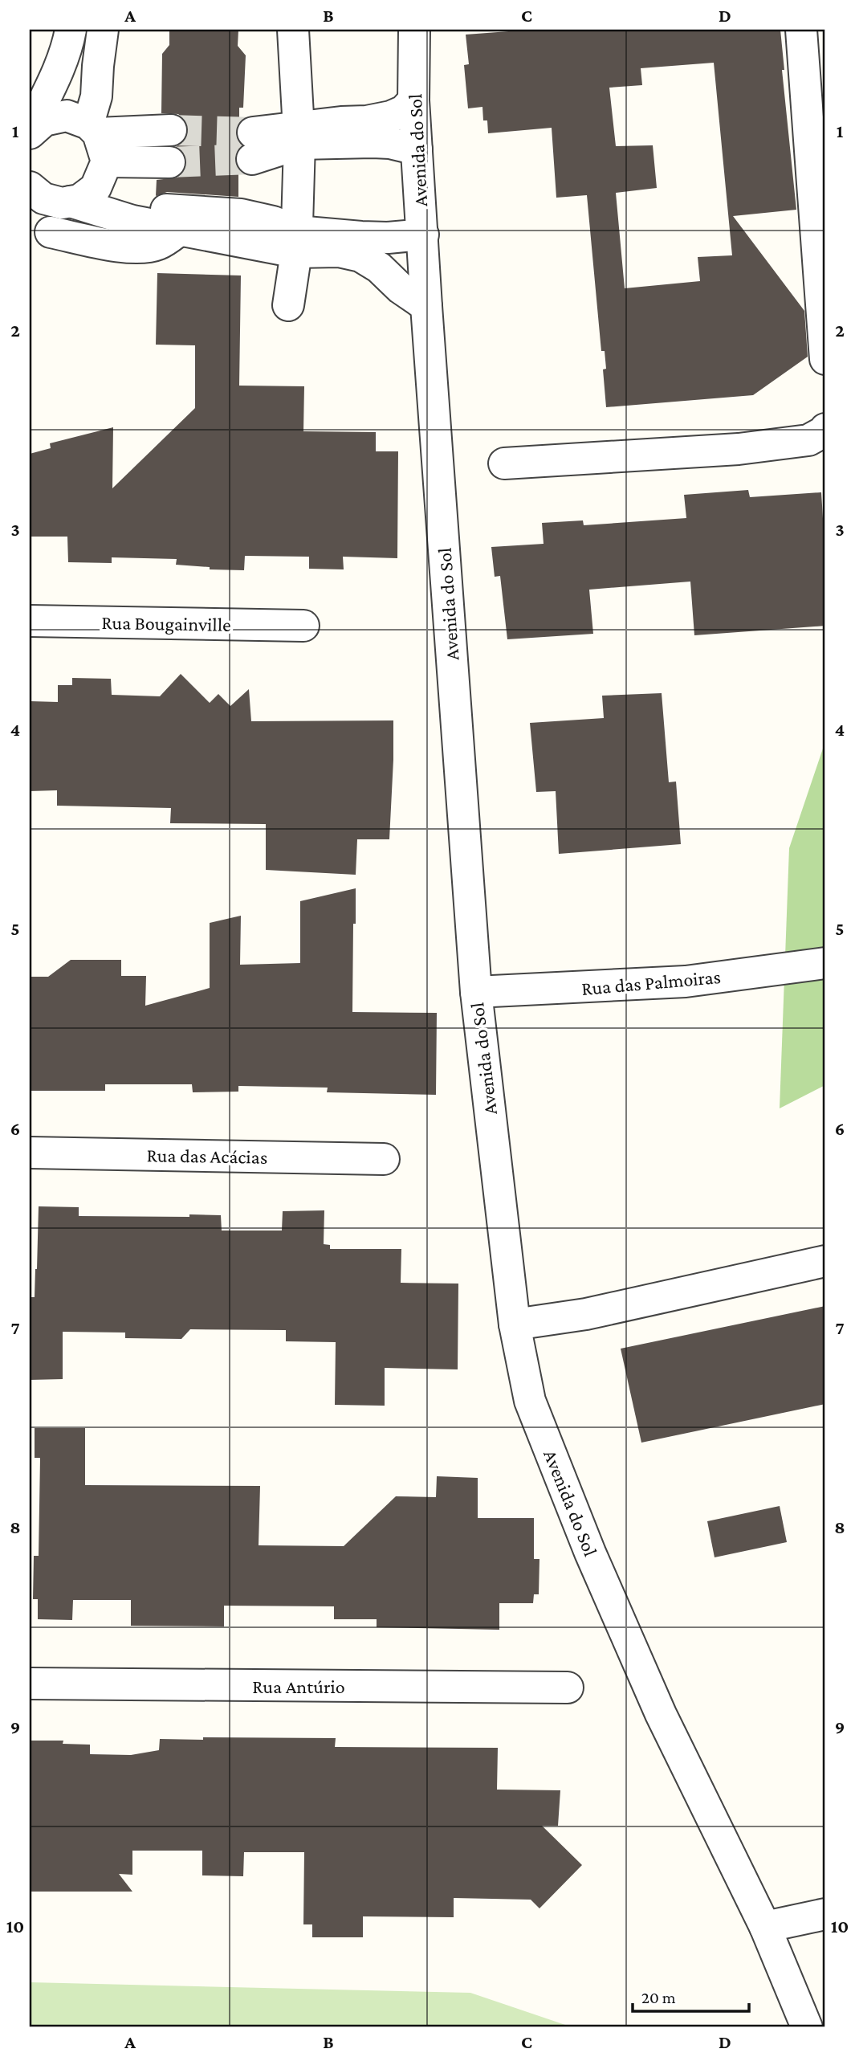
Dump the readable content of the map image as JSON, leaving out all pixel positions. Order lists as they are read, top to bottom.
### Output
{
  "streets": {
    "street": [
      "Avenida do Sol",
      "Rua Bougainville",
      "Rua das Palmoiras",
      "Rua das Acácias",
      "Rua Antúrio"
    ]
  },
  "crossings": [
    ["Avenida do Sol", "Rua das Palmoiras"]
  ],
  "scale_bar": "20 m",
  "grid": {
    "columns": [
      "A",
      "B",
      "C",
      "D"
    ],
    "rows": [
      "1",
      "2",
      "3",
      "4",
      "5",
      "6",
      "7",
      "8",
      "9",
      "10"
    ]
  }
}
